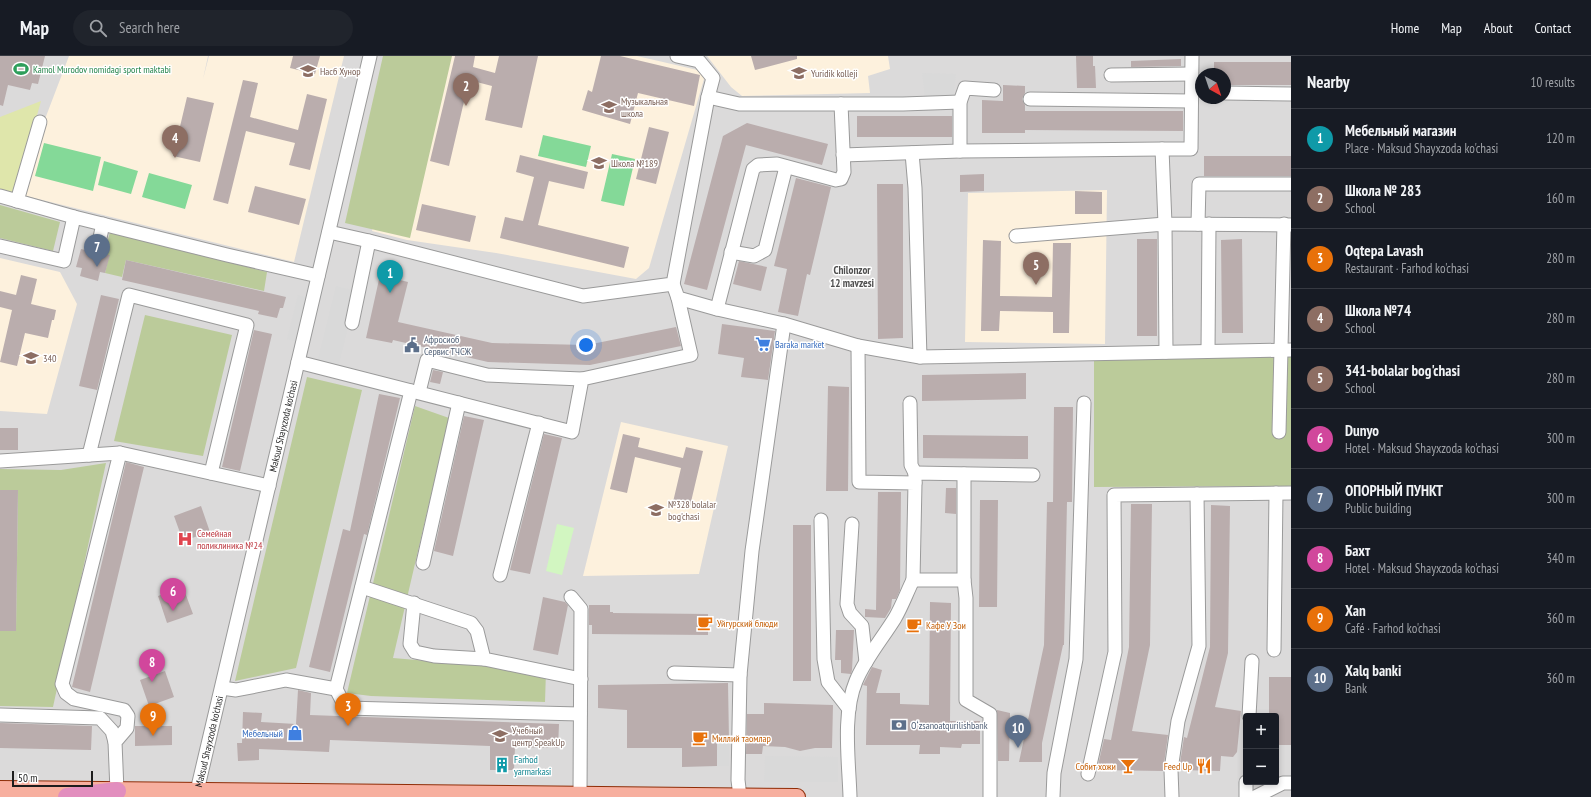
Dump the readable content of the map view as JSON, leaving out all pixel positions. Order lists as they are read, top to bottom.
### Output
{
  "streets": {
    "street": ["Maksud Shayxzoda ko'chasi"]
  },
  "districts": ["Chilonzor 12 mavzesi"],
  "places": {
    "sports": ["Kamol Murodov nomidagi sport maktabi"],
    "school or university": [
      "Насб Хунор",
      "Yuridik kolleji",
      "Музыкальная школа",
      "Школа №189",
      "340",
      "№328 bolalar bog'chasi",
      "Учебный центр SpeakUp"
    ],
    "supermarket": ["Baraka market"],
    "public building": ["Афросиоб Сервис ТЧСЖ"],
    "hospital": ["Семейная поликлиника №24"],
    "cafe": ["Уйгурский блюди", "Кафе У Зои", "Миллий таомлар"],
    "bank": ["Oʻzsanoatqurilishbank"],
    "shop": ["Мебельный"],
    "building": ["Farhod yarmarkasi"],
    "bar": ["Собит хожи"],
    "restaurant": ["Feed Up"]
  },
  "scale_bar": "50 m",
  "north": "bottom right",
  "page": {
    "header": "Map",
    "search": "Search here",
    "nav": [
      "Home",
      "Map",
      "About",
      "Contact"
    ],
    "heading": ["Nearby", "10 results"],
    "pins": [
      "2",
      "4",
      "7",
      "5",
      "1",
      "6",
      "8",
      "3",
      "9",
      "10"
    ],
    "list": [
      {
        "mark": "1",
        "name": "Мебельный магазин",
        "note": "Place · Maksud Shayxzoda ko'chasi",
        "value": "120 m"
      },
      {
        "mark": "2",
        "name": "Школа № 283",
        "note": "School",
        "value": "160 m"
      },
      {
        "mark": "3",
        "name": "Oqtepa Lavash",
        "note": "Restaurant · Farhod ko'chasi",
        "value": "280 m"
      },
      {
        "mark": "4",
        "name": "Школа №74",
        "note": "School",
        "value": "280 m"
      },
      {
        "mark": "5",
        "name": "341-bolalar bog'chasi",
        "note": "School",
        "value": "280 m"
      },
      {
        "mark": "6",
        "name": "Dunyo",
        "note": "Hotel · Maksud Shayxzoda ko'chasi",
        "value": "300 m"
      },
      {
        "mark": "7",
        "name": "ОПОРНЫЙ ПУНКТ",
        "note": "Public building",
        "value": "300 m"
      },
      {
        "mark": "8",
        "name": "Бахт",
        "note": "Hotel · Maksud Shayxzoda ko'chasi",
        "value": "340 m"
      },
      {
        "mark": "9",
        "name": "Xan",
        "note": "Café · Farhod ko'chasi",
        "value": "360 m"
      },
      {
        "mark": "10",
        "name": "Xalq banki",
        "note": "Bank",
        "value": "360 m"
      }
    ],
    "map_buttons": ["+", "−"],
    "scale": "50 m"
  }
}
